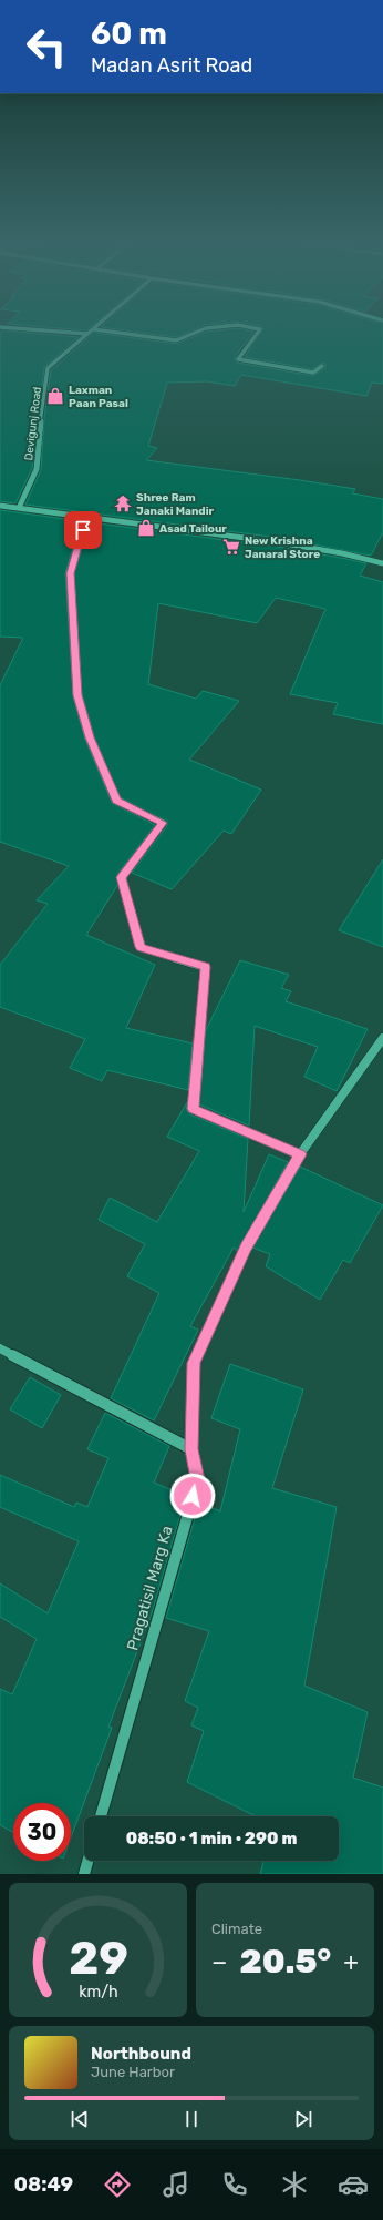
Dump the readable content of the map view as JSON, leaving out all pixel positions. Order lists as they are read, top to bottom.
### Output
{
  "streets": {
    "street": ["Devigunj Road", "Pragatisil Marg Ka"]
  },
  "places": {
    "shop": ["Laxman Paan Pasal", "Asad Tailour"],
    "temple": ["Shree Ram Janaki Mandir"],
    "supermarket": ["New Krishna Janaral Store"]
  },
  "page": {
    "turn": ["60 m", "Madan Asrit Road"],
    "limit": "30",
    "trip": "08:50 · 1 min · 290 m",
    "tile": "Climate",
    "heat": ["−", "20.5°", "+"],
    "song": ["Northbound", "June Harbor"],
    "tabs": "08:49",
    "gauge": ["29", "km/h"]
  }
}
